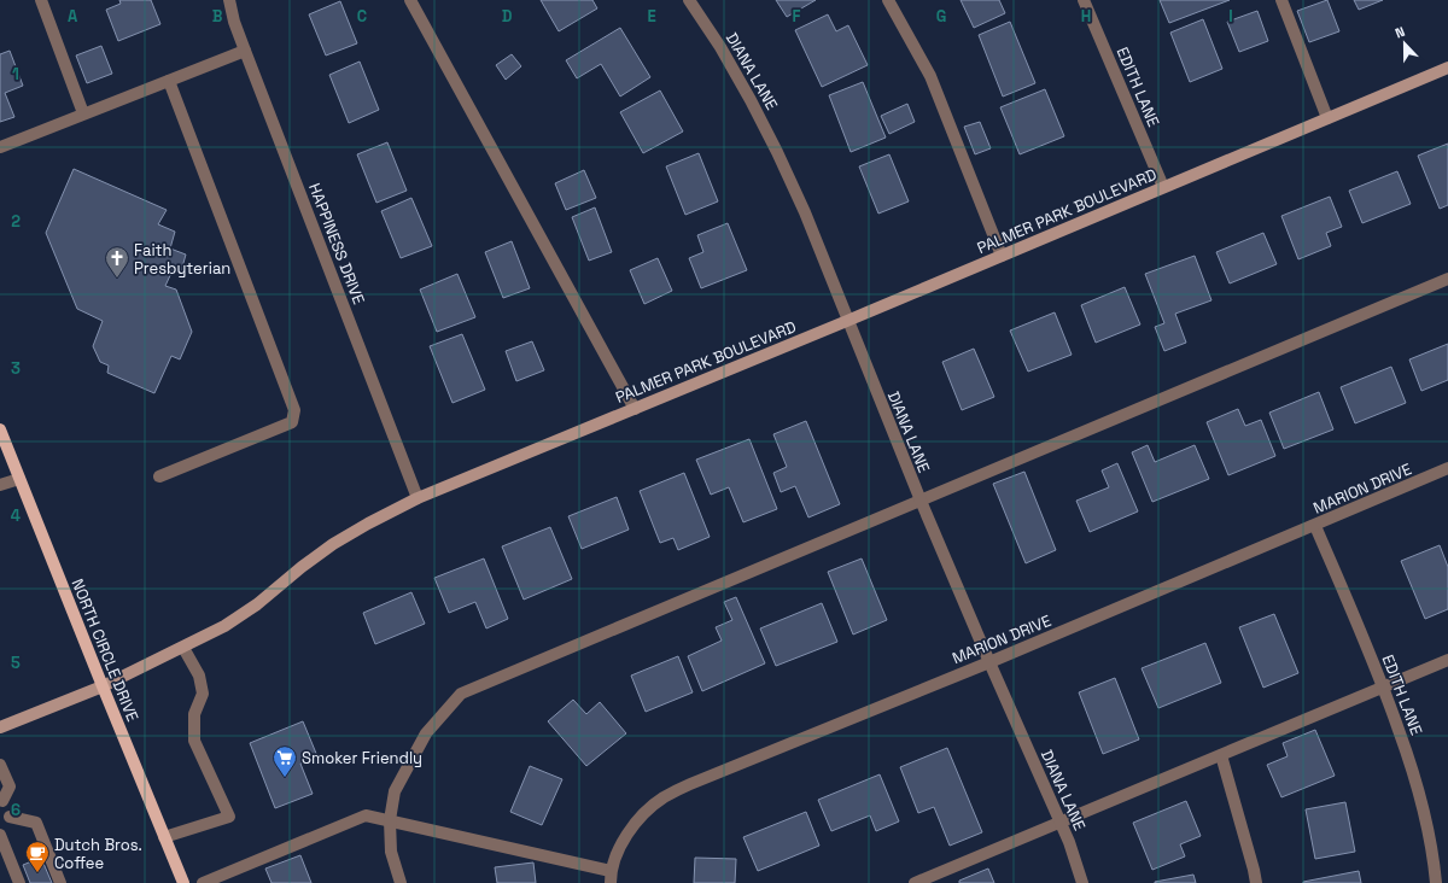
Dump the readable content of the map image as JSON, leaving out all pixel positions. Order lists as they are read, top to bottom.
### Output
{
  "streets": {
    "main road": ["PALMER PARK BOULEVARD", "NORTH CIRCLE DRIVE"],
    "street": [
      "DIANA LANE",
      "EDITH LANE",
      "HAPPINESS DRIVE",
      "MARION DRIVE"
    ]
  },
  "crossings": [
    ["DIANA LANE", "PALMER PARK BOULEVARD"],
    ["DIANA LANE", "MARION DRIVE"],
    ["EDITH LANE", "PALMER PARK BOULEVARD"],
    ["EDITH LANE", "MARION DRIVE"],
    ["PALMER PARK BOULEVARD", "HAPPINESS DRIVE"],
    ["PALMER PARK BOULEVARD", "NORTH CIRCLE DRIVE"]
  ],
  "places": {
    "church": ["Faith Presbyterian"],
    "supermarket": ["Smoker Friendly"],
    "cafe": ["Dutch Bros. Coffee"]
  },
  "north": "top",
  "grid": {
    "columns": [
      "A",
      "B",
      "C",
      "D",
      "E",
      "F",
      "G",
      "H",
      "I"
    ],
    "rows": [
      "1",
      "2",
      "3",
      "4",
      "5",
      "6"
    ]
  }
}
